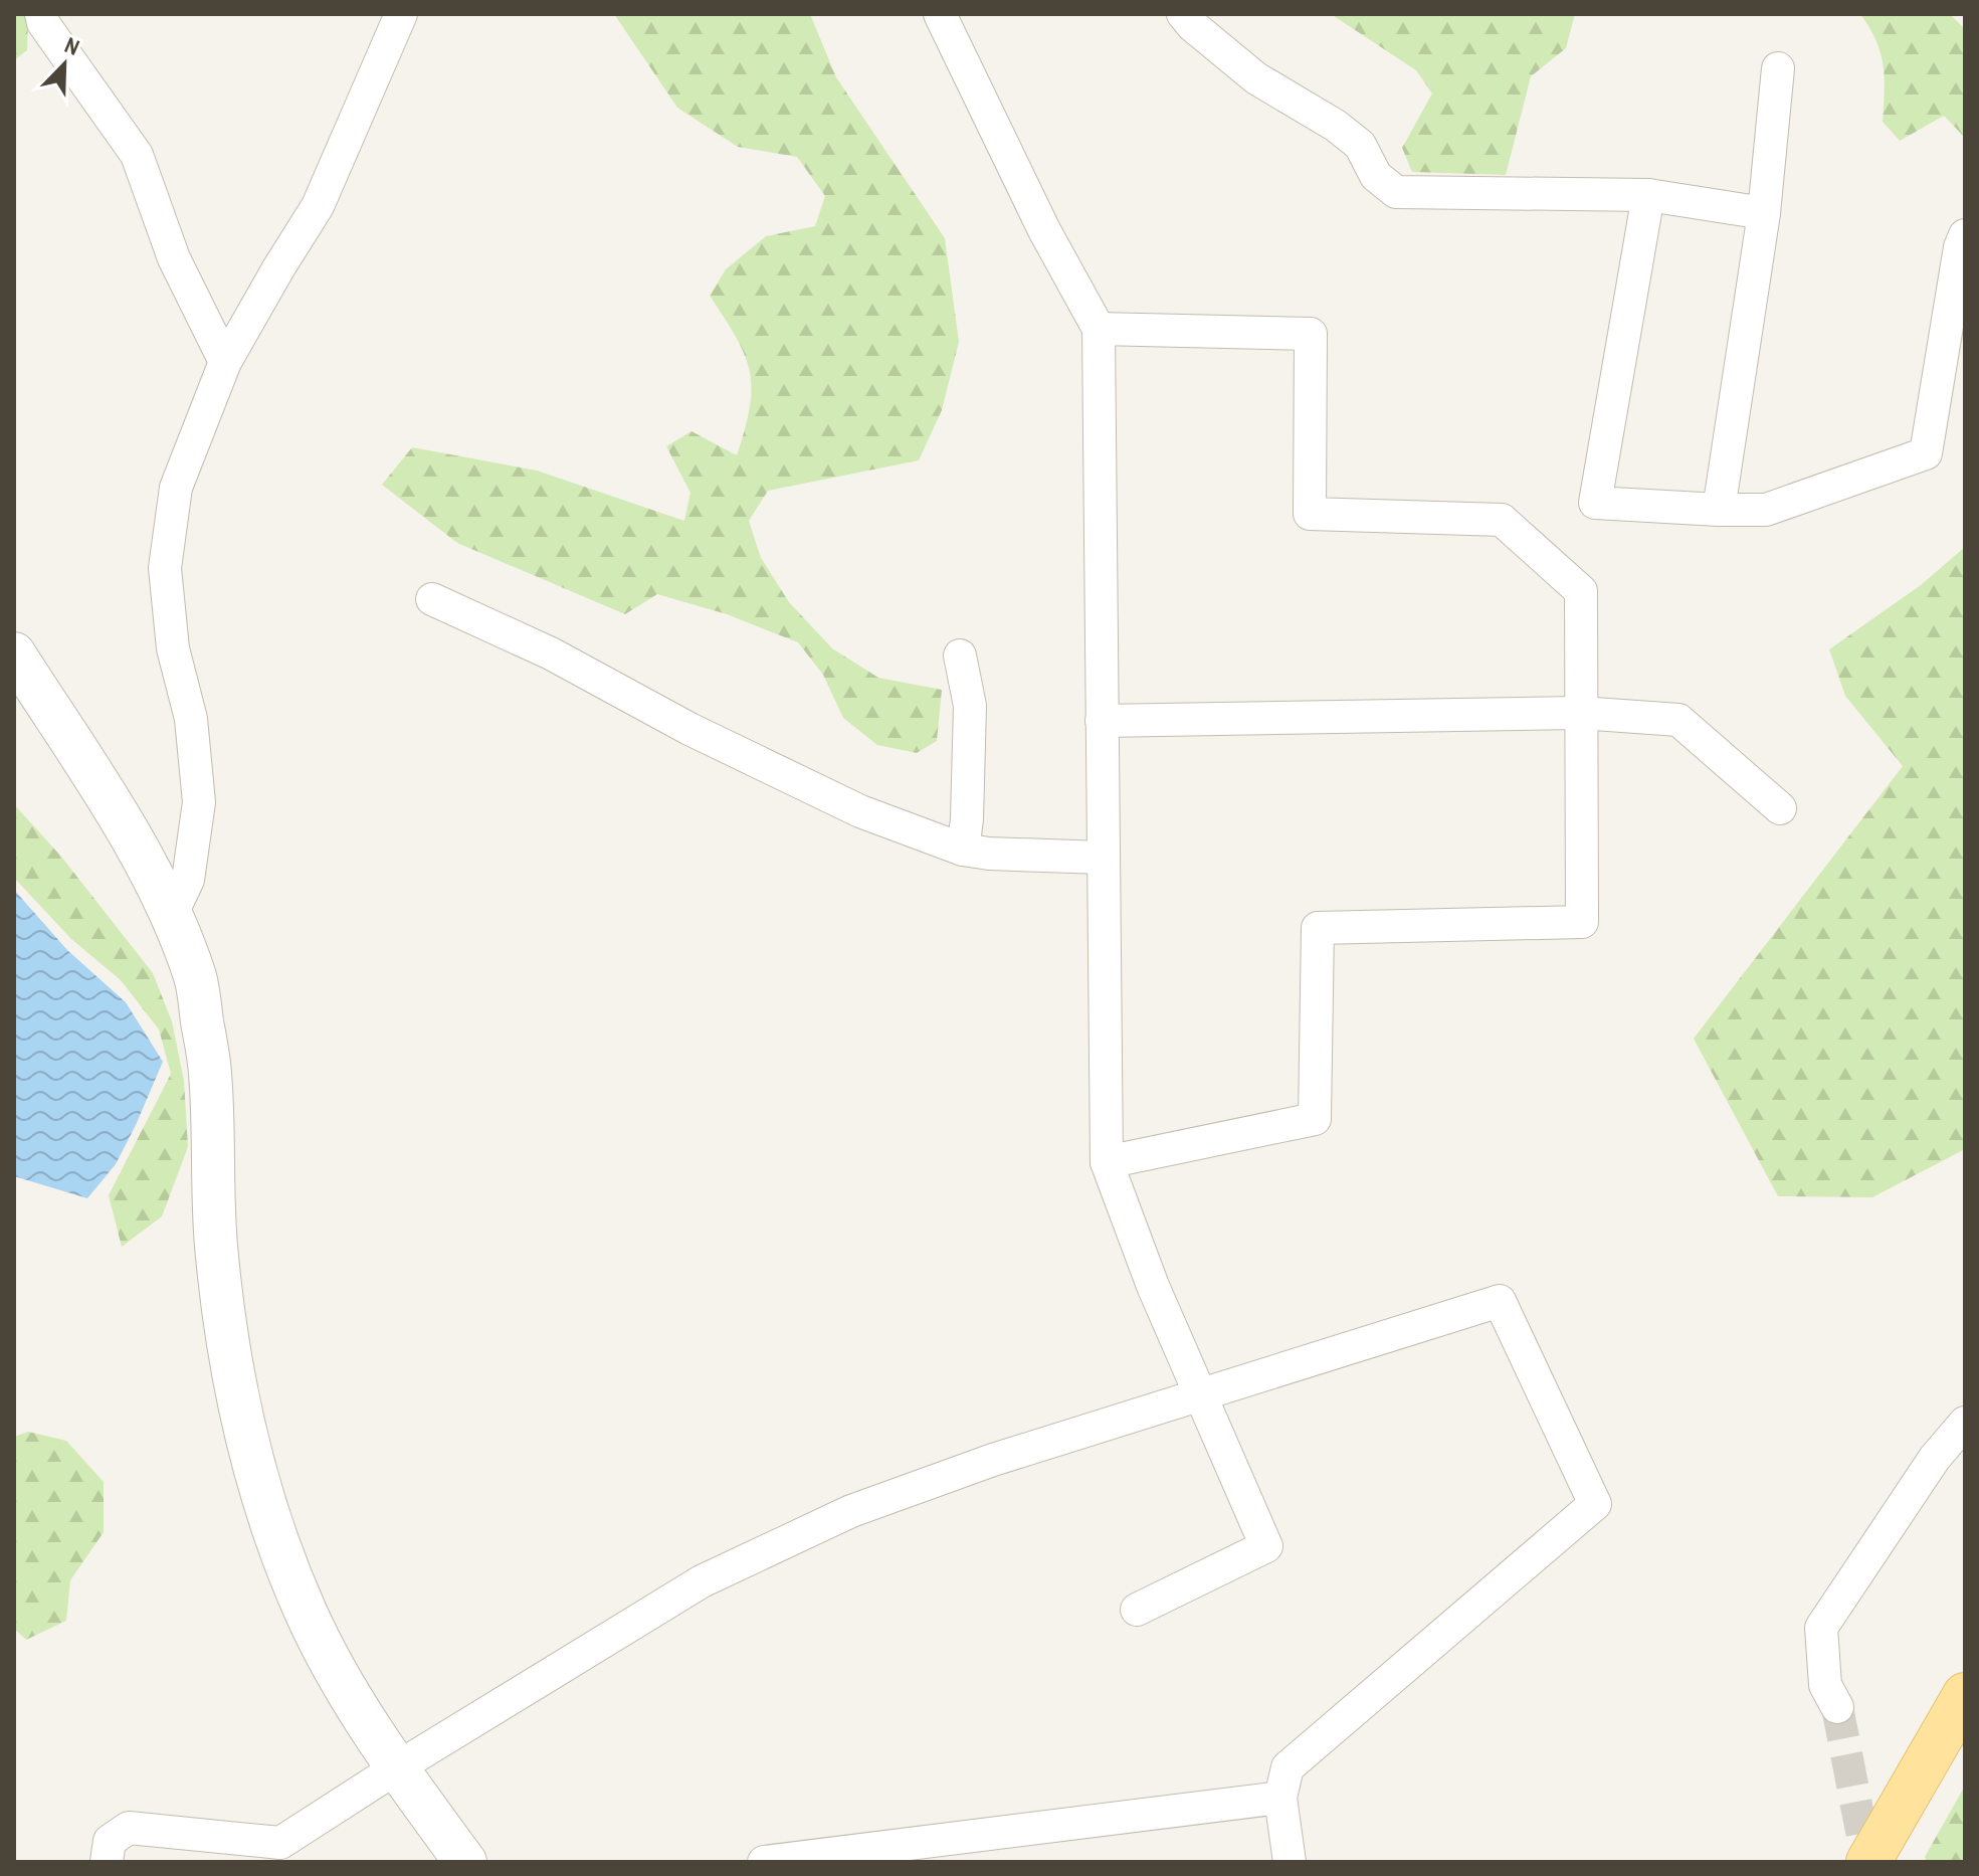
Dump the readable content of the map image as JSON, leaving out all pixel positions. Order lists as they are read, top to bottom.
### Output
{
  "north": "top right"
}
